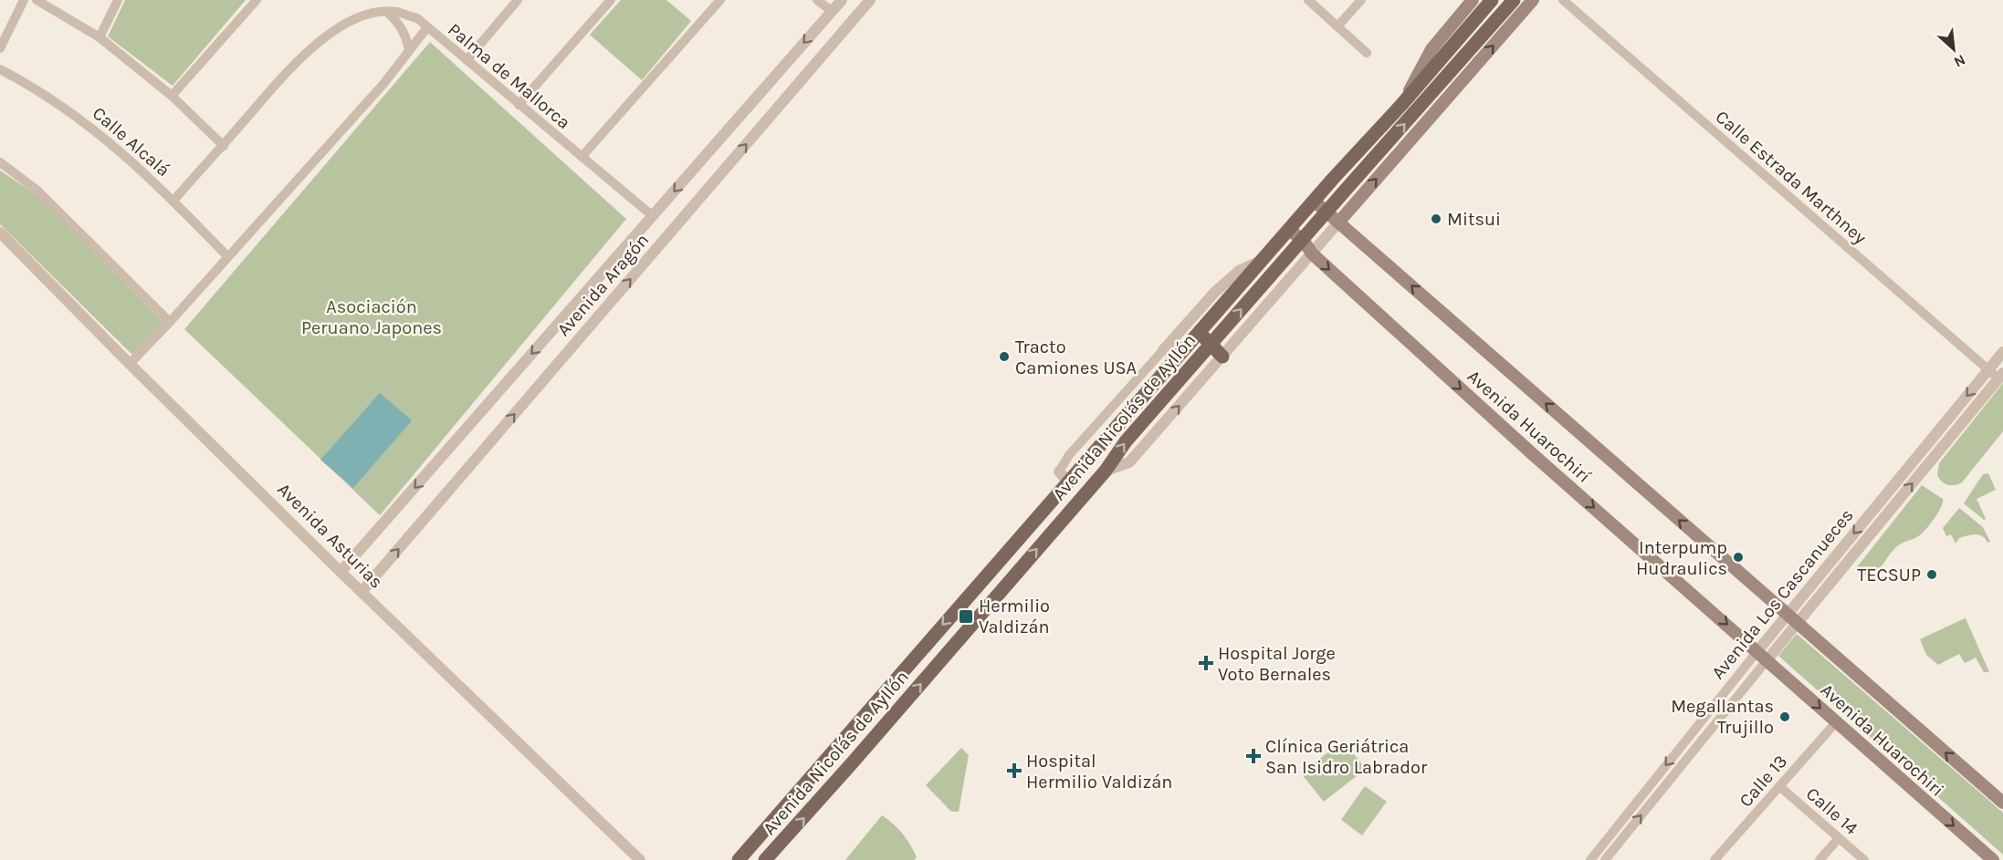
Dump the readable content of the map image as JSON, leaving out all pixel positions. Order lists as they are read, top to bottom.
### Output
{
  "streets": {
    "main road": ["Avenida Nicolás de Ayllón", "Avenida Huarochirí", "Avenida Huarochiri"],
    "street": [
      "Palma de Mallorca",
      "Calle Alcalá",
      "Calle Estrada Marthney",
      "Avenida Aragón",
      "Avenida Asturias",
      "Avenida Los Cascanueces",
      "Calle 13",
      "Calle 14"
    ]
  },
  "crossings": [
    ["Palma de Mallorca", "Calle Alcalá"],
    ["Palma de Mallorca", "Avenida Aragón"],
    ["Calle Estrada Marthney", "Avenida Los Cascanueces"],
    ["Avenida Aragón", "Avenida Asturias"],
    ["Avenida Nicolás de Ayllón", "Avenida Huarochirí"],
    ["Avenida Huarochirí", "Avenida Los Cascanueces"],
    ["Avenida Huarochirí", "Avenida Huarochiri"],
    ["Avenida Los Cascanueces", "Avenida Huarochiri"],
    ["Avenida Huarochiri", "Calle 13"],
    ["Calle 13", "Calle 14"]
  ],
  "parks": ["Asociación Peruano Japones"],
  "places": {
    "other": [
      "Mitsui",
      "Tracto Camiones USA",
      "Interpump Hudraulics",
      "TECSUP",
      "Megallantas Trujillo"
    ],
    "transit": ["Hermilio Valdizán"],
    "health": ["Hospital Jorge Voto Bernales", "Clínica Geriátrica San Isidro Labrador", "Hospital Hermilio Valdizán"]
  },
  "north": "bottom right"
}
